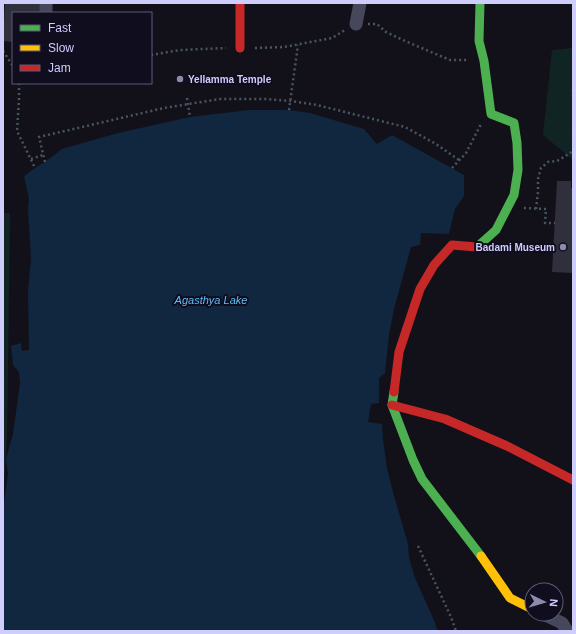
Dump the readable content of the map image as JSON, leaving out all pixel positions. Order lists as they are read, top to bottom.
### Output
{
  "water": ["Agasthya Lake"],
  "places": ["Yellamma Temple", "Badami Museum"],
  "legend": ["Fast", "Slow", "Jam"],
  "north": "right"
}
